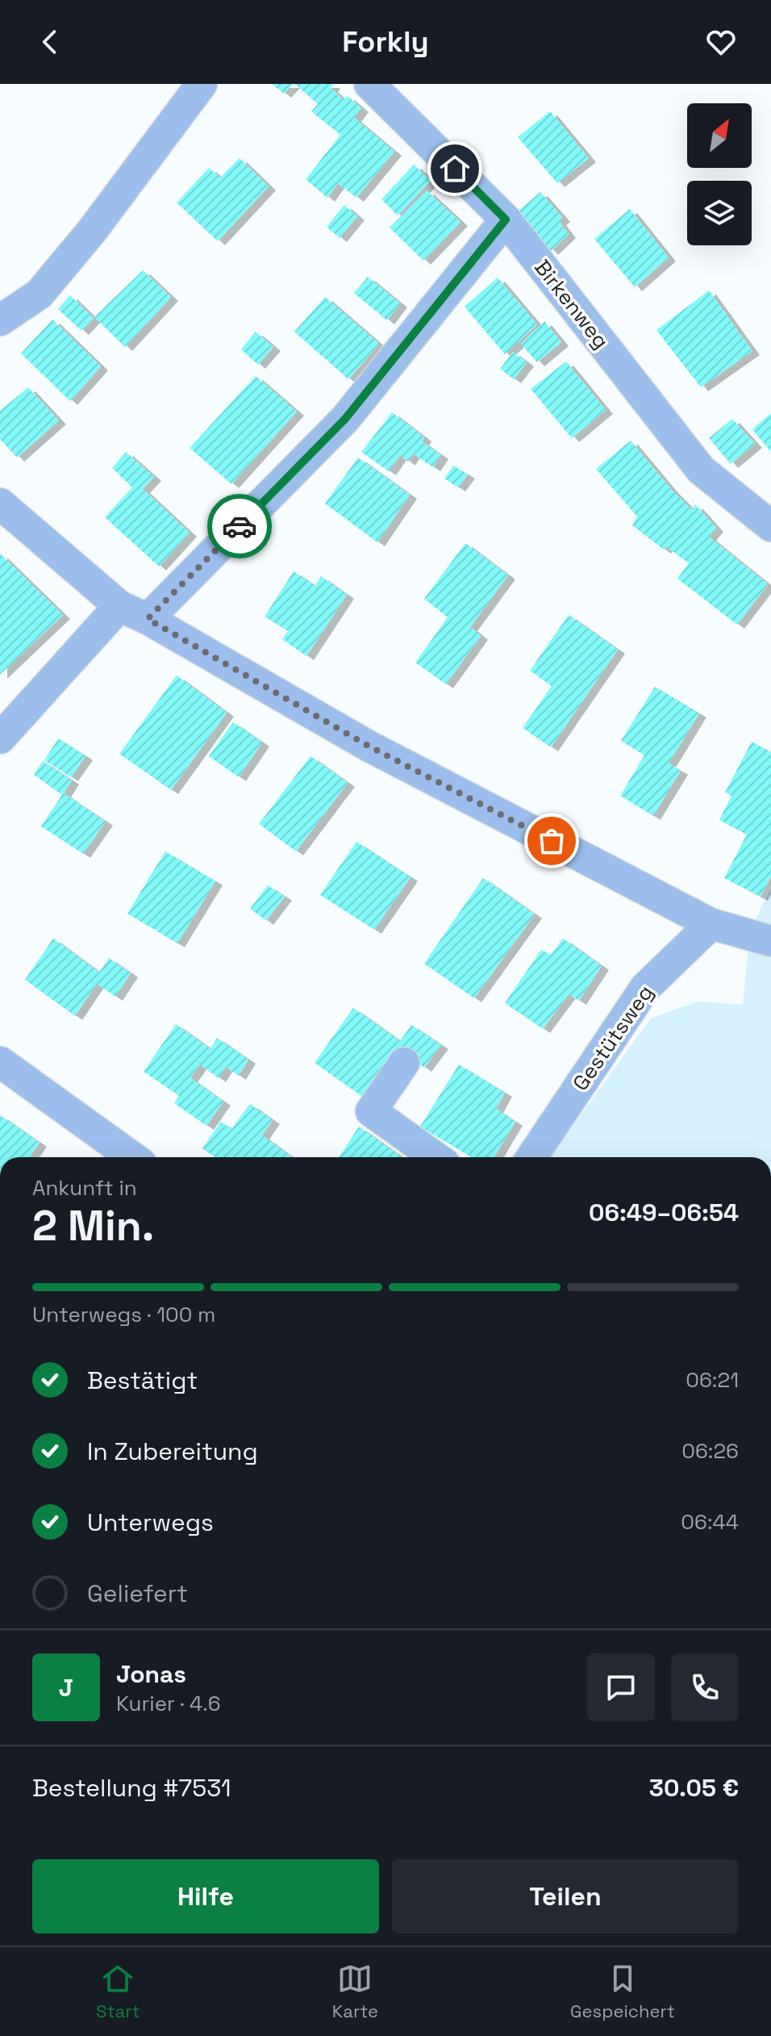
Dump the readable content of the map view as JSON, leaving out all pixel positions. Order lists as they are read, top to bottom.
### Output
{
  "streets": {
    "street": ["Birkenweg", "Gestütsweg"]
  },
  "north": "top right",
  "page": {
    "header": "Forkly",
    "heading": ["2 Min.", "Ankunft in", "06:49–06:54"],
    "panel": [
      "Jonas",
      "Kurier · 4.6",
      "Bestellung #7531",
      "30.05 €"
    ],
    "bar": "Unterwegs · 100 m",
    "list": [
      ["Bestätigt", "06:21"],
      ["In Zubereitung", "06:26"],
      ["Unterwegs", "06:44"],
      "Geliefert"
    ],
    "round": "J",
    "buttons": ["Hilfe", "Teilen"],
    "tabs": ["Start", "Karte", "Gespeichert"]
  }
}
